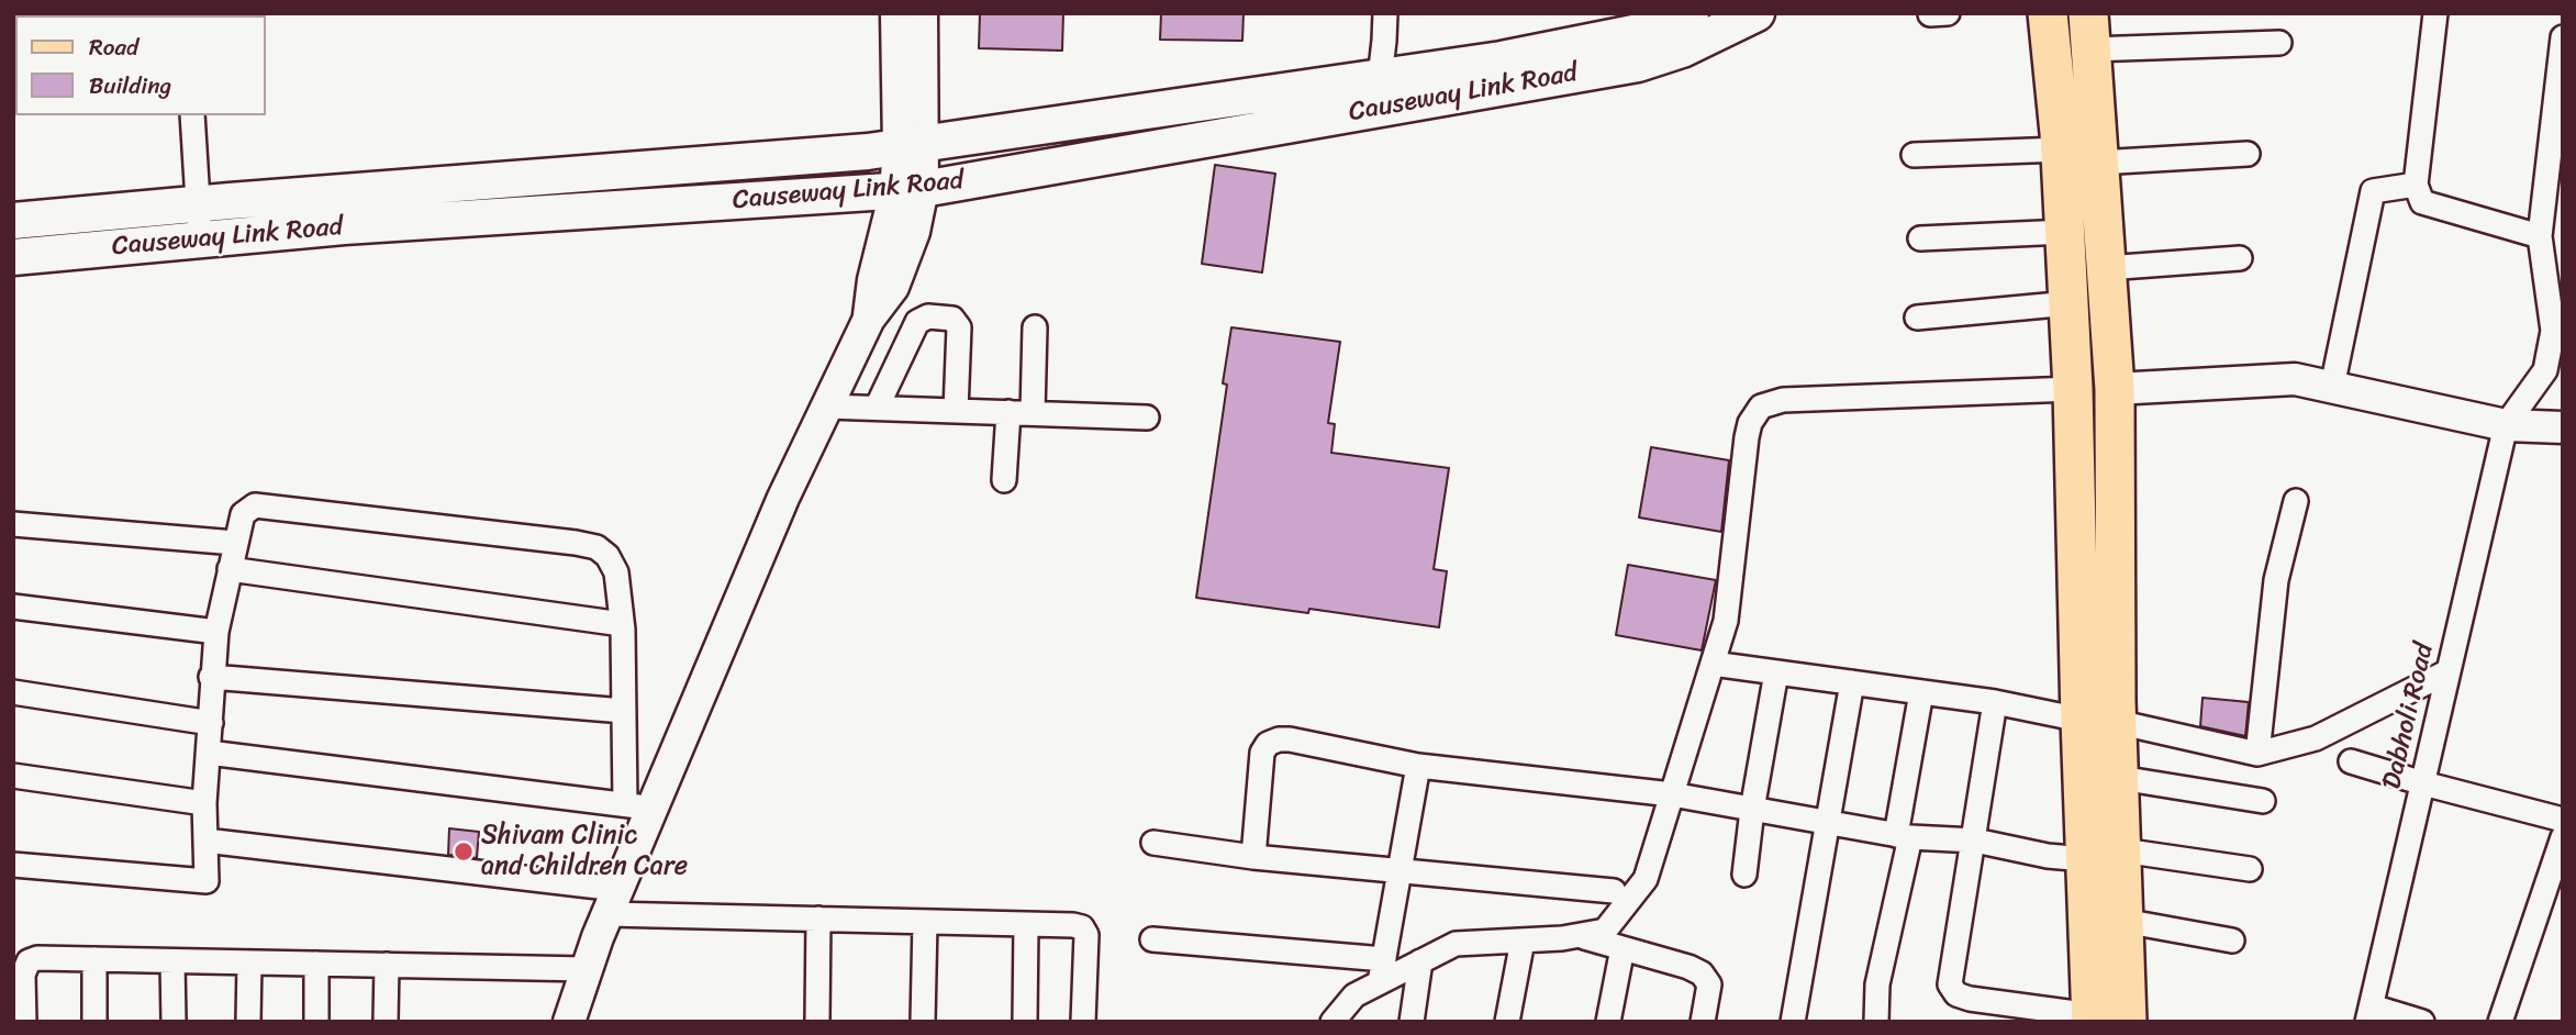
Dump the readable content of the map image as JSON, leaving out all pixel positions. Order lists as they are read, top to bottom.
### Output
{
  "streets": {
    "main road": ["Causeway Link Road"],
    "street": ["Dabholi Road"]
  },
  "places": ["Shivam Clinic and Children Care"],
  "legend": ["Road", "Building"]
}
